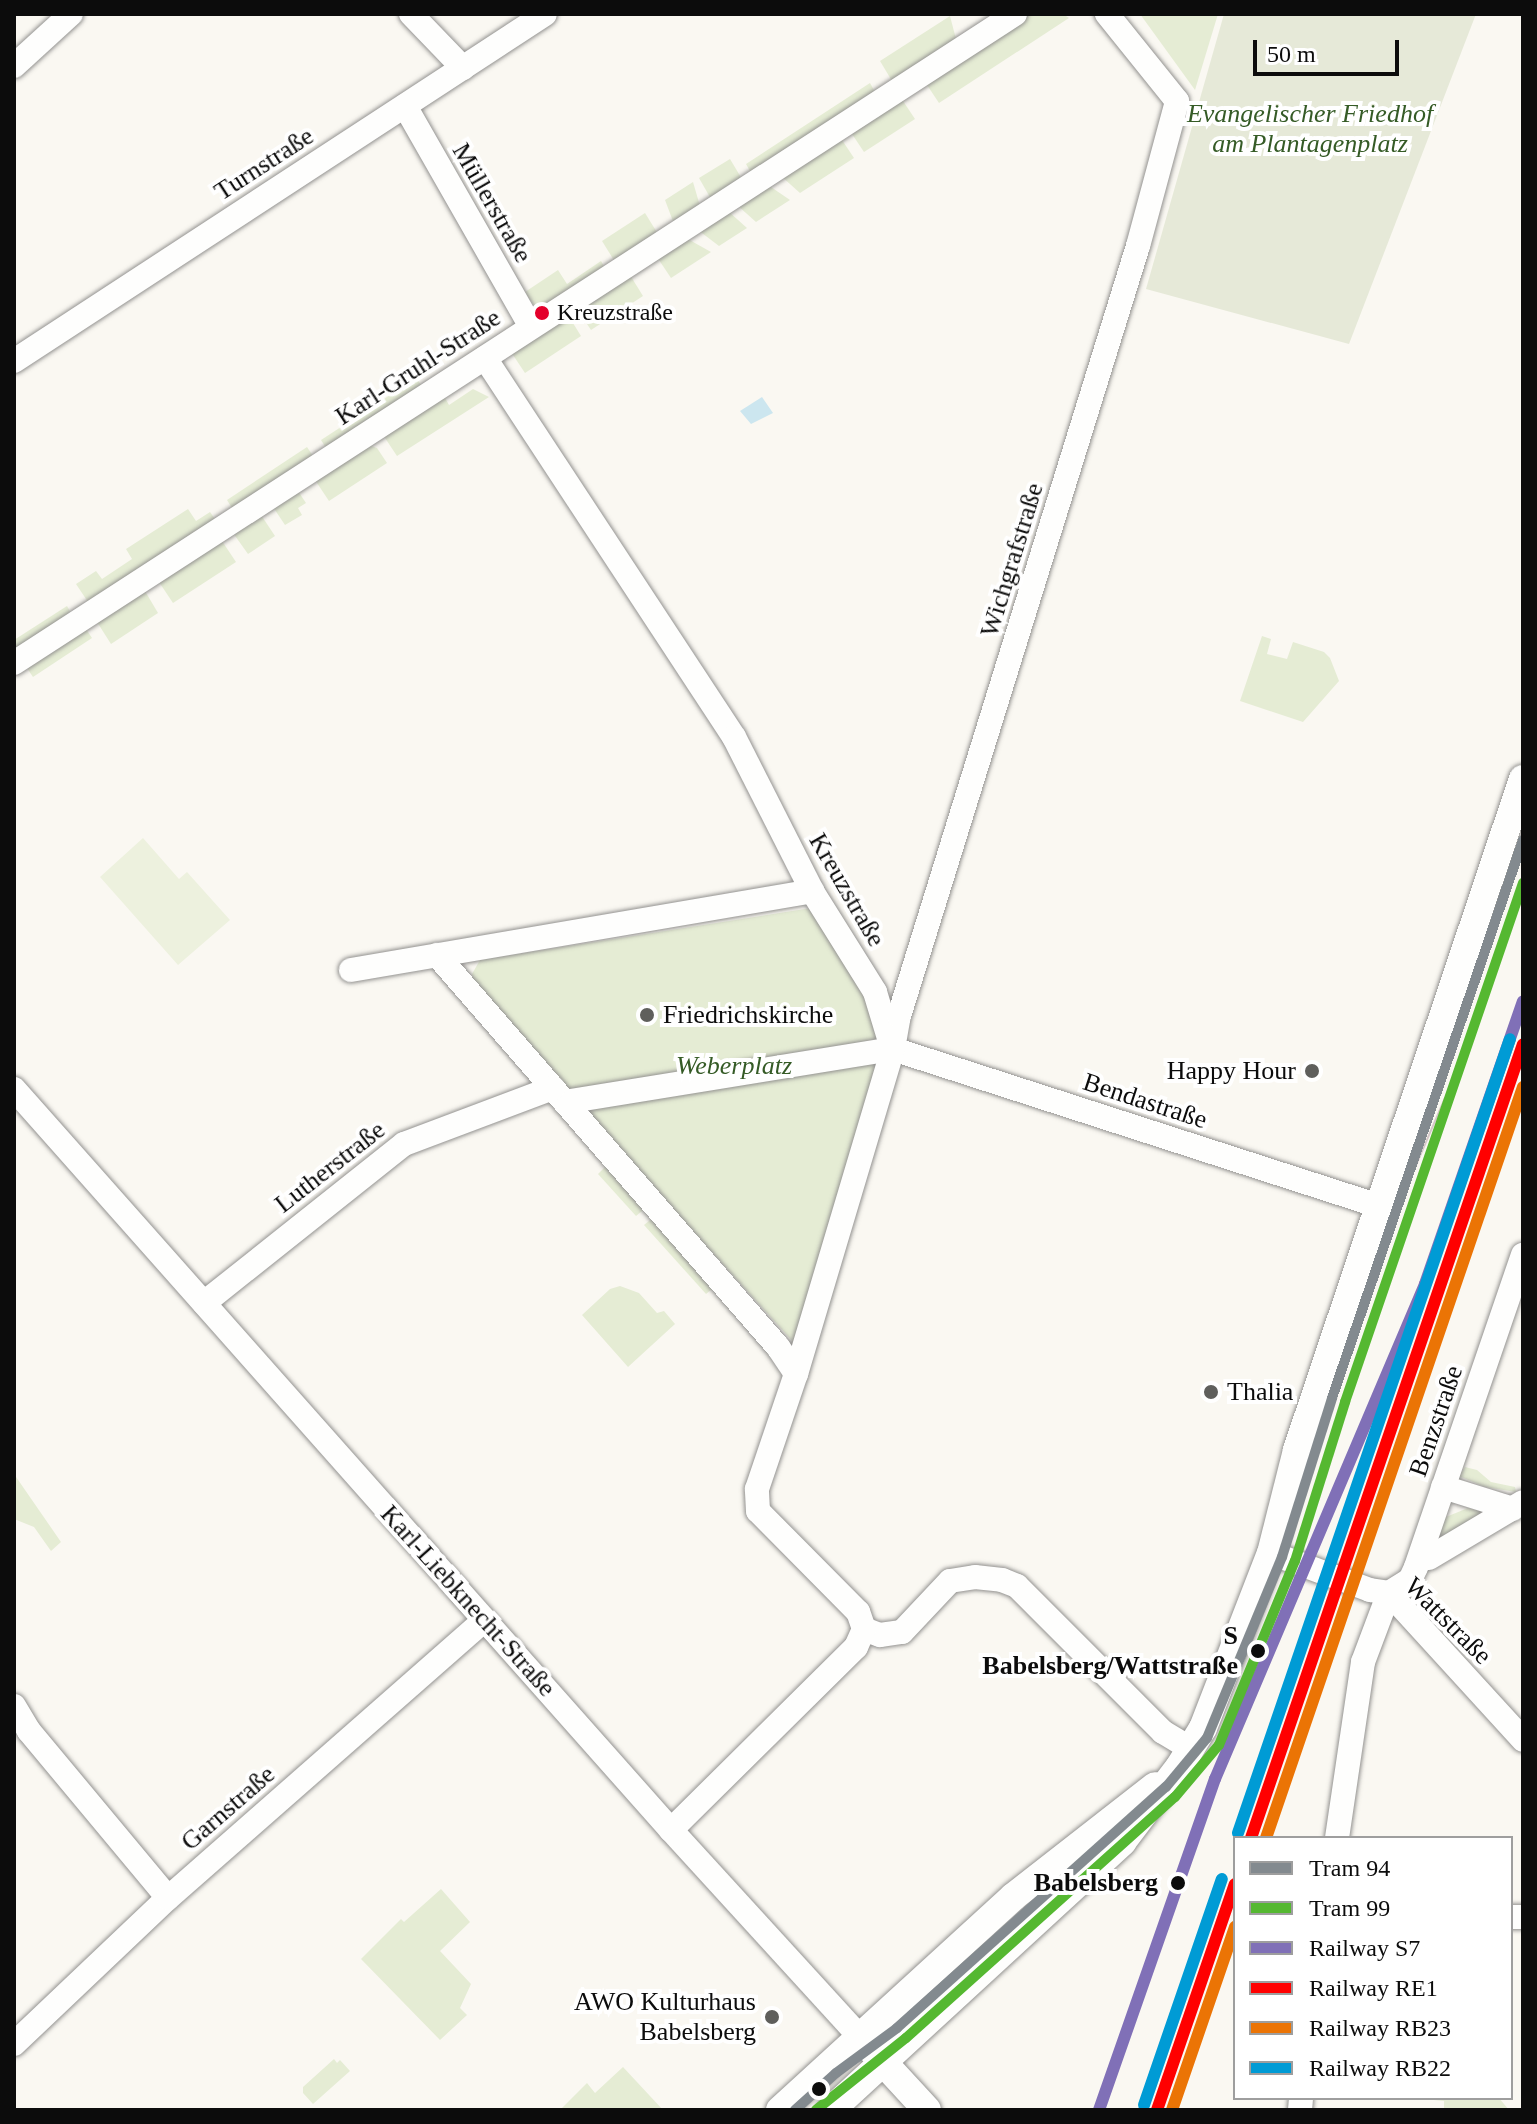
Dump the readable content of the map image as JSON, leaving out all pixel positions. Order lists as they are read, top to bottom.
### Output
{
  "streets": {
    "street": [
      "Turnstraße",
      "Müllerstraße",
      "Karl-Gruhl-Straße",
      "Wichgrafstraße",
      "Kreuzstraße",
      "Bendastraße",
      "Lutherstraße",
      "Benzstraße",
      "Karl-Liebknecht-Straße",
      "Wattstraße",
      "Garnstraße"
    ]
  },
  "crossings": [
    ["Turnstraße", "Müllerstraße"],
    ["Müllerstraße", "Karl-Gruhl-Straße"],
    ["Karl-Gruhl-Straße", "Kreuzstraße"],
    ["Wichgrafstraße", "Kreuzstraße"],
    ["Wichgrafstraße", "Bendastraße"],
    ["Kreuzstraße", "Bendastraße"],
    ["Lutherstraße", "Karl-Liebknecht-Straße"],
    ["Benzstraße", "Wattstraße"],
    ["Karl-Liebknecht-Straße", "Garnstraße"]
  ],
  "parks": ["Evangelischer Friedhof am Plantagenplatz", "Weberplatz"],
  "places": [
    "Kreuzstraße",
    "Friedrichskirche",
    "Happy Hour",
    "Thalia",
    "S Babelsberg/Wattstraße",
    "Babelsberg",
    "AWO Kulturhaus Babelsberg"
  ],
  "lines": [
    "tram line 94",
    "tram line 99",
    "rail line S7",
    "rail line RB22",
    "rail line RE1",
    "rail line RB23"
  ],
  "legend": [
    "Tram 94",
    "Tram 99",
    "Railway S7",
    "Railway RE1",
    "Railway RB23",
    "Railway RB22"
  ],
  "scale_bar": "50 m"
}
